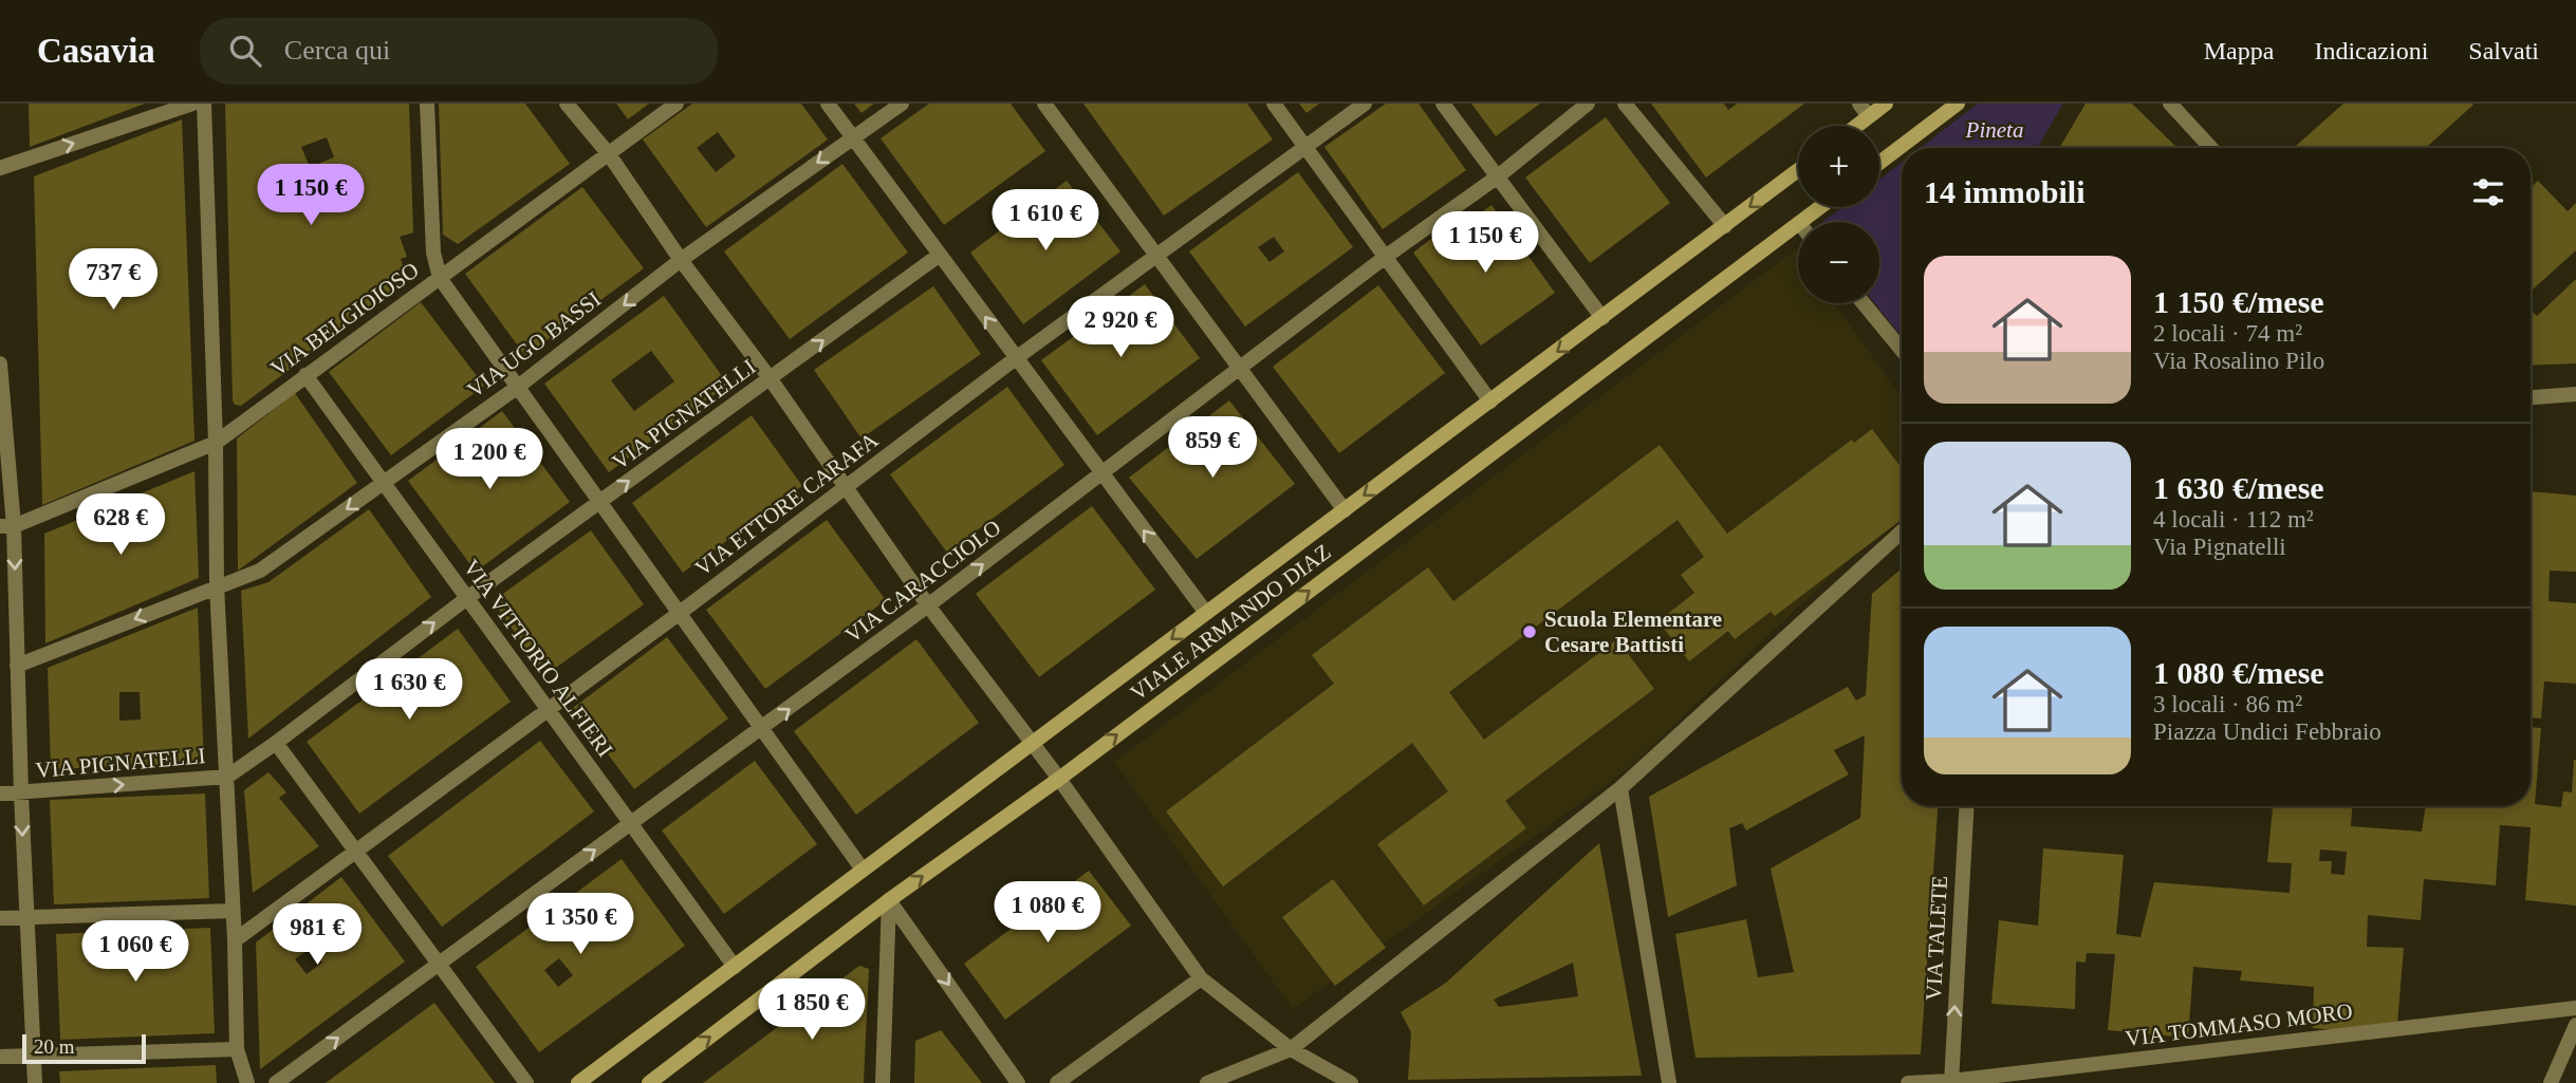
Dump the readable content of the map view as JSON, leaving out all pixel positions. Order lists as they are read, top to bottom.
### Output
{
  "streets": {
    "main road": ["VIALE ARMANDO DIAZ"],
    "street": [
      "VIA BELGIOIOSO",
      "VIA UGO BASSI",
      "VIA PIGNATELLI",
      "VIA ETTORE CARAFA",
      "VIA CARACCIOLO",
      "VIA VITTORIO ALFIERI",
      "VIA TALETE",
      "VIA TOMMASO MORO"
    ]
  },
  "crossings": [
    ["VIA BELGIOIOSO", "VIA VITTORIO ALFIERI"],
    ["VIA UGO BASSI", "VIA VITTORIO ALFIERI"],
    ["VIA PIGNATELLI", "VIA VITTORIO ALFIERI"],
    ["VIA ETTORE CARAFA", "VIA VITTORIO ALFIERI"],
    ["VIA CARACCIOLO", "VIA VITTORIO ALFIERI"],
    ["VIA TALETE", "VIA TOMMASO MORO"]
  ],
  "one_way": [
    "VIA UGO BASSI",
    "VIA PIGNATELLI",
    "VIA CARACCIOLO",
    "VIA TALETE"
  ],
  "parks": ["Pineta"],
  "places": ["Scuola Elementare Cesare Battisti"],
  "scale_bar": "20 m",
  "page": {
    "header": "Casavia",
    "search": "Cerca qui",
    "nav": ["Mappa", "Indicazioni", "Salvati"],
    "map_buttons": ["+", "−"],
    "heading": "14 immobili",
    "price": [
      "1 150 €",
      "1 610 €",
      "1 150 €",
      "737 €",
      "2 920 €",
      "859 €",
      "1 200 €",
      "628 €",
      "1 630 €",
      "1 080 €",
      "1 350 €",
      "981 €",
      "1 060 €",
      "1 850 €"
    ],
    "list": [
      {
        "name": "1 150 €/mese",
        "note": "2 locali · 74 m² · Via Rosalino Pilo"
      },
      {
        "name": "1 630 €/mese",
        "note": "4 locali · 112 m² · Via Pignatelli"
      },
      {
        "name": "1 080 €/mese",
        "note": "3 locali · 86 m² · Piazza Undici Febbraio"
      }
    ],
    "scale": "20 m"
  }
}
